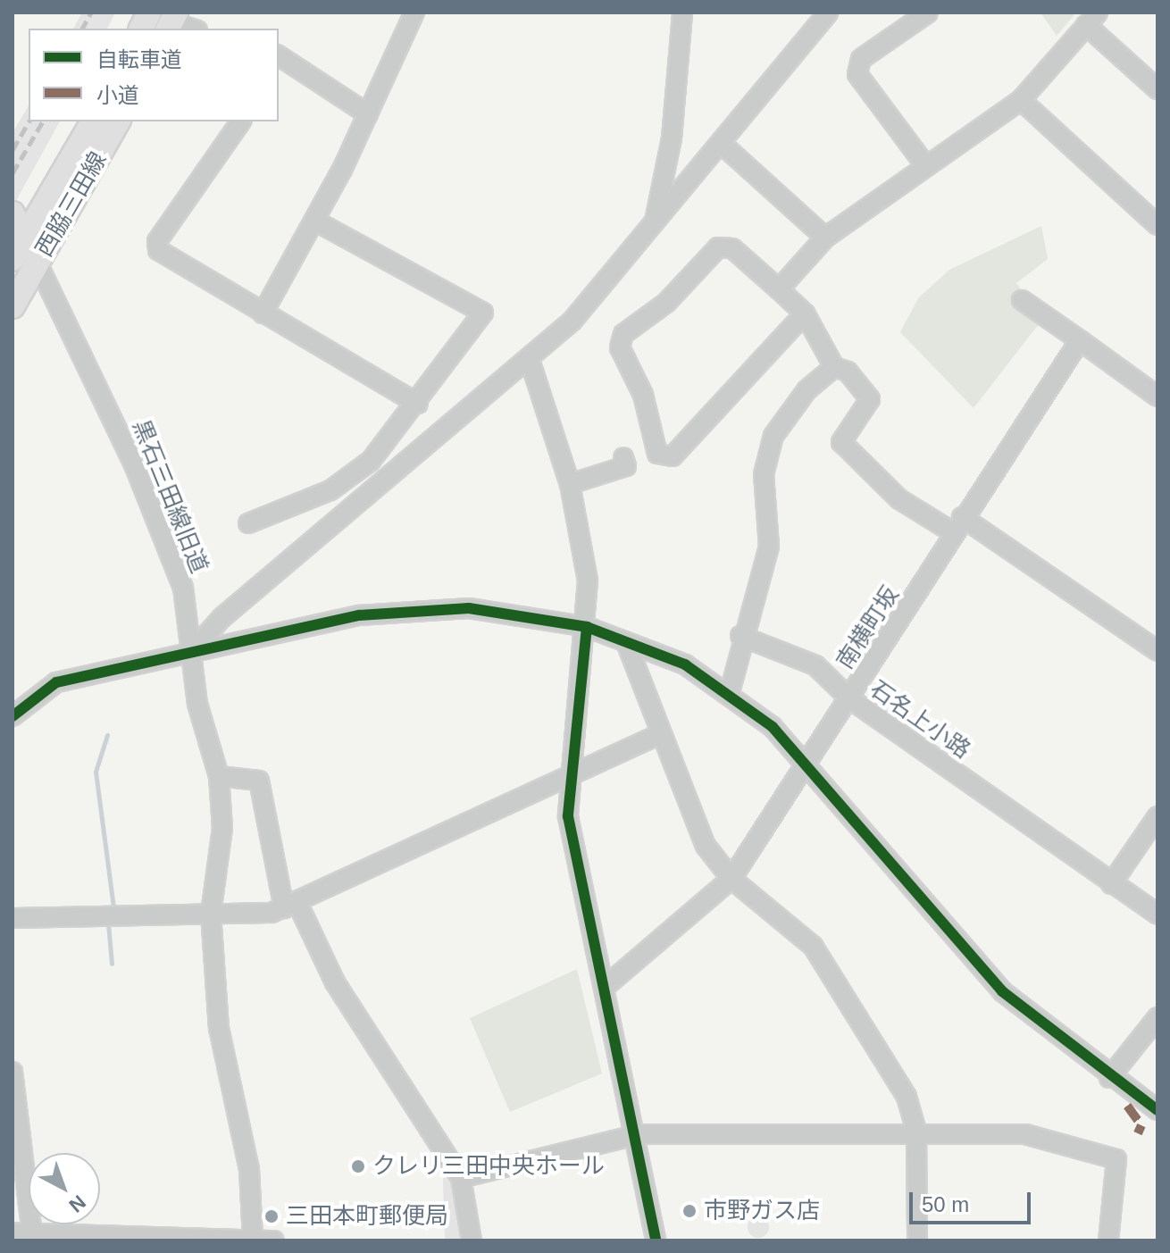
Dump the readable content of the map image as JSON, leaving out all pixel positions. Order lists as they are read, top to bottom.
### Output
{
  "streets": {
    "main road": ["西脇三田線"],
    "street": ["黒石三田線旧道", "南横町坂", "石名上小路"]
  },
  "crossings": [
    ["西脇三田線", "黒石三田線旧道"],
    ["南横町坂", "石名上小路"]
  ],
  "places": ["クレリ三田中央ホール", "市野ガス店", "三田本町郵便局"],
  "legend": ["自転車道", "小道"],
  "scale_bar": "50 m",
  "north": "bottom right"
}
